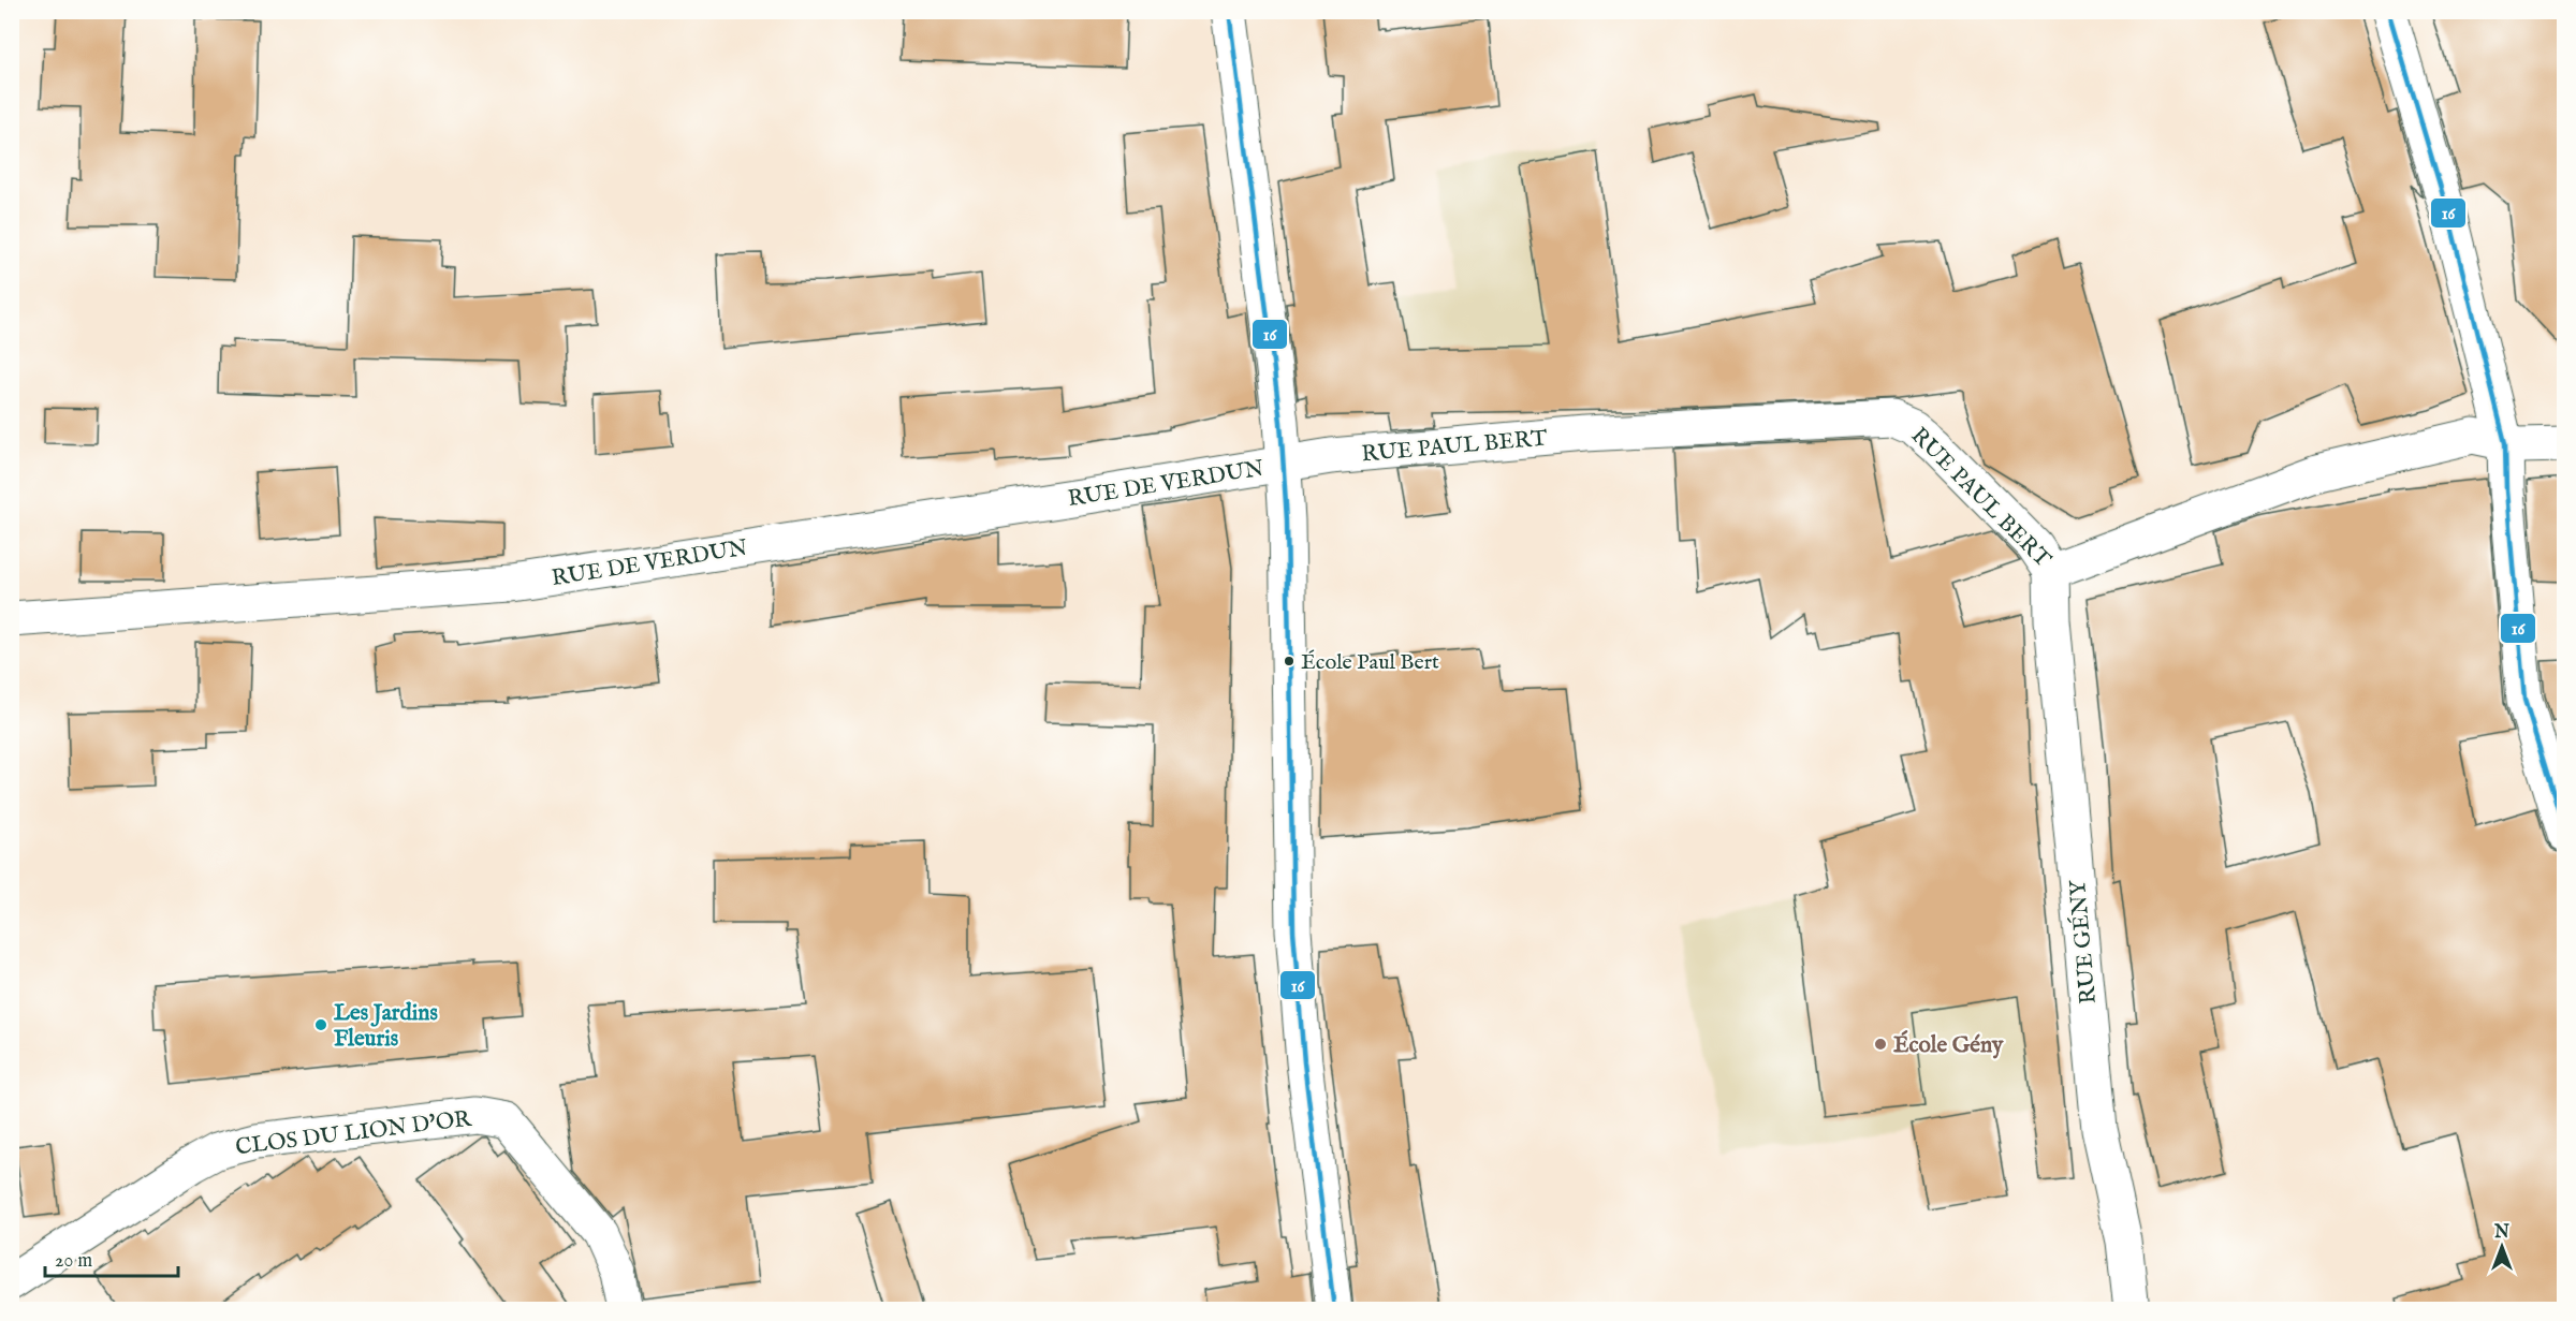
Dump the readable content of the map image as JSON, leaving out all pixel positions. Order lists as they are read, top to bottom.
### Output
{
  "streets": {
    "street": [
      "RUE PAUL BERT",
      "RUE DE VERDUN",
      "RUE GÉNY",
      "CLOS DU LION D'OR"
    ]
  },
  "crossings": [
    ["RUE PAUL BERT", "RUE DE VERDUN"],
    ["RUE PAUL BERT", "RUE GÉNY"]
  ],
  "places": ["École Paul Bert", "Les Jardins Fleuris", "École Gény"],
  "lines": ["transit line 16"],
  "scale_bar": "20 m",
  "north": "top"
}
